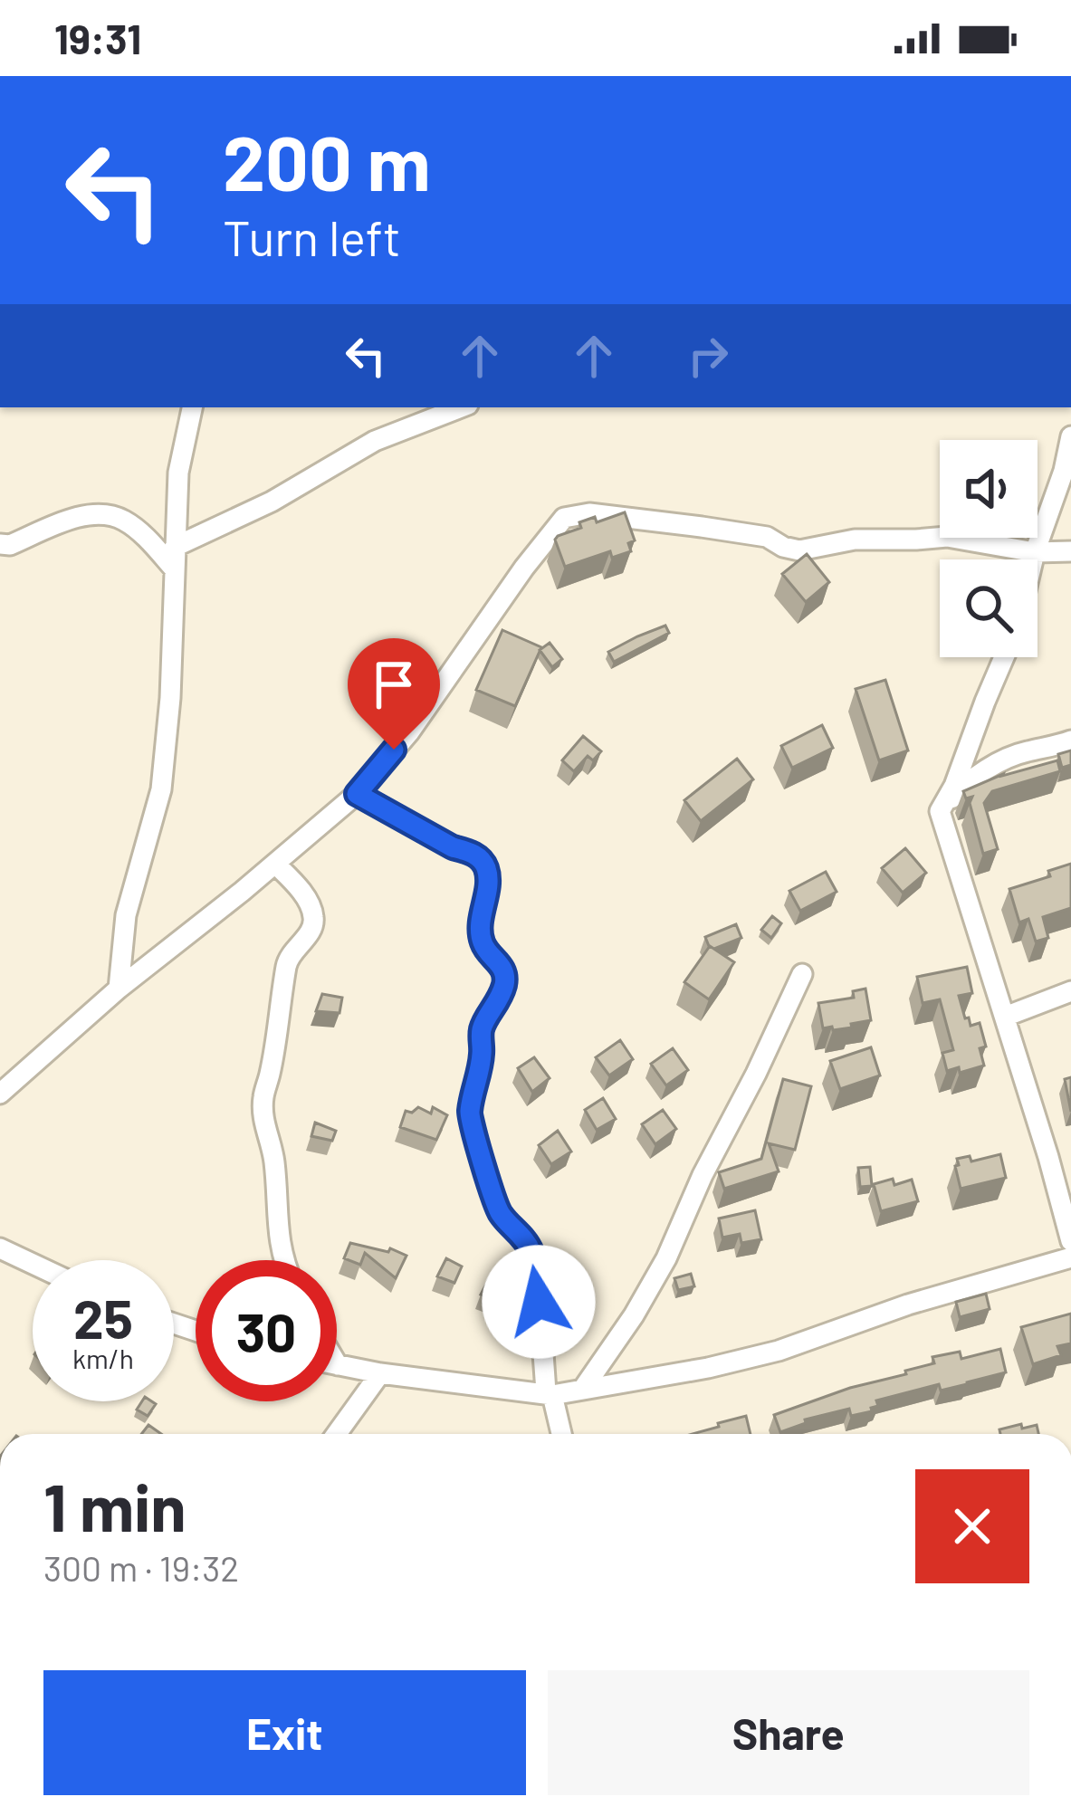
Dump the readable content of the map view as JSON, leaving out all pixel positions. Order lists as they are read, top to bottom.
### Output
{
  "page": {
    "status": "19:31",
    "turn": ["200 m", "Turn left"],
    "speed": "25 km/h",
    "limit": "30",
    "heading": ["1 min", "300 m · 19:32"],
    "buttons": ["Exit", "Share"]
  }
}
